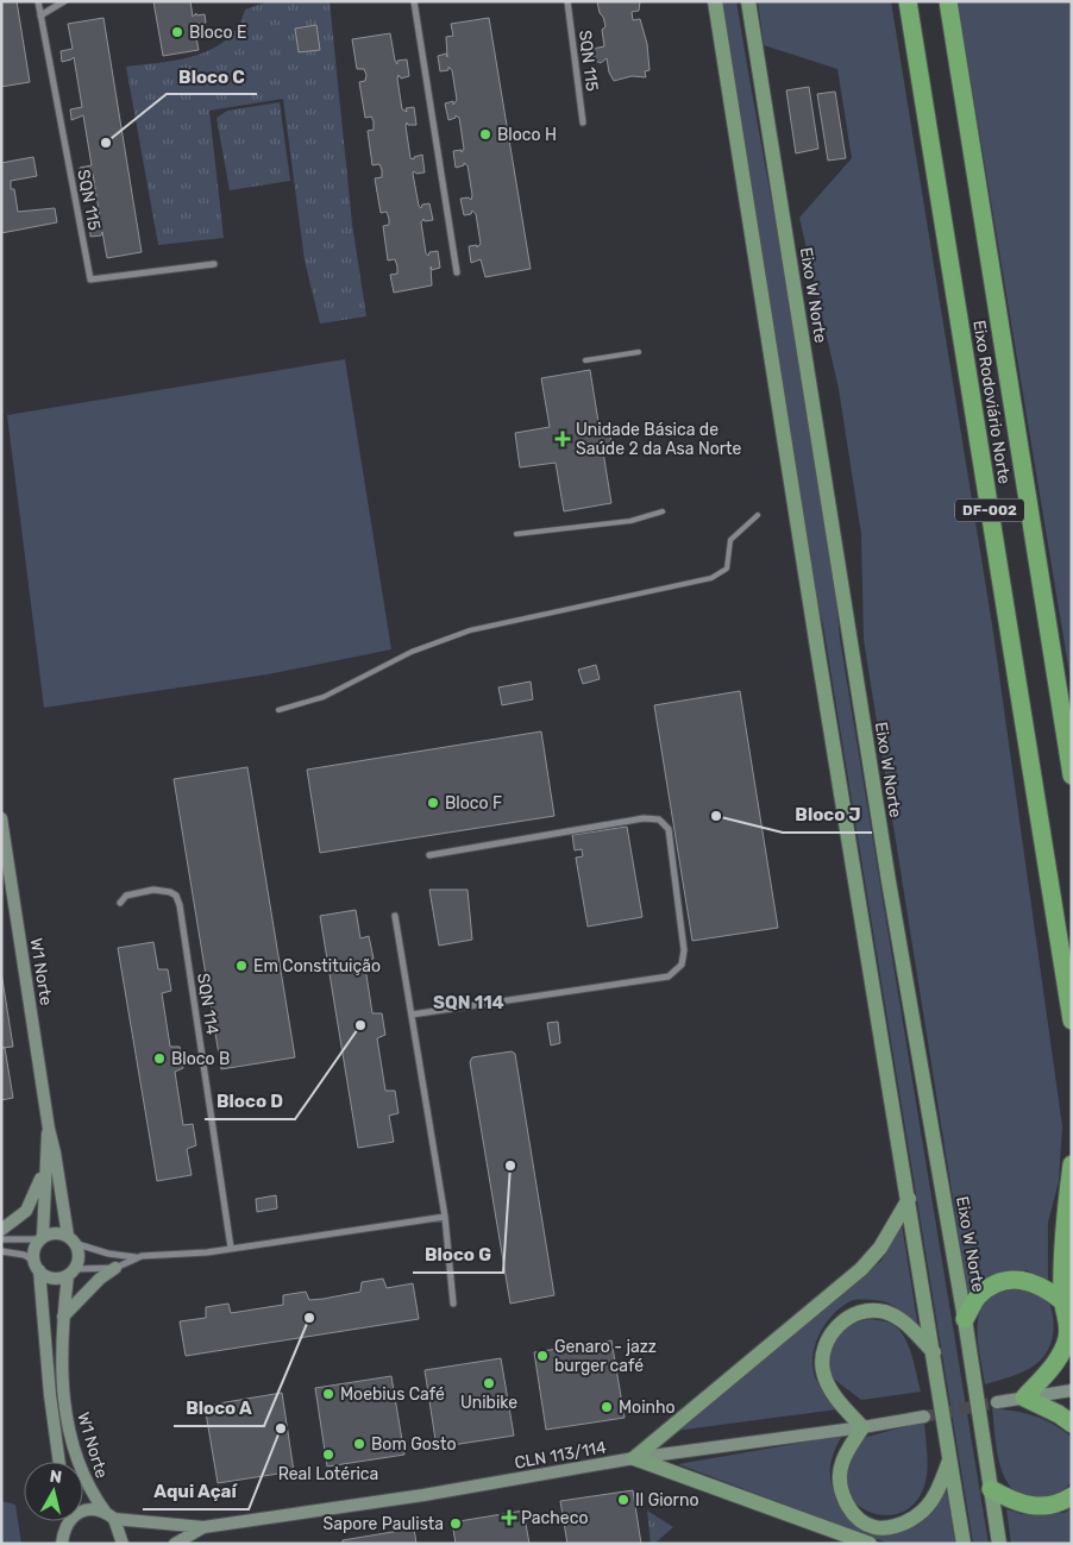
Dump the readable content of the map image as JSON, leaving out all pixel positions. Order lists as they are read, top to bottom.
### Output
{
  "streets": {
    "highway": ["Eixo Rodoviário Norte", "DF-002"],
    "main road": ["Eixo W Norte"],
    "street": [
      "SQN 115",
      "W1 Norte",
      "SQN 114",
      "CLN 113/114"
    ]
  },
  "crossings": [
    ["W1 Norte", "CLN 113/114"]
  ],
  "districts": ["SQN 114"],
  "places": {
    "other": [
      "Bloco E",
      "Bloco H",
      "Bloco C",
      "Bloco F",
      "Bloco J",
      "Em Constituição",
      "Bloco D",
      "Bloco B",
      "Bloco G",
      "Bloco A",
      "Genaro - jazz burger café",
      "Unibike",
      "Moebius Café",
      "Moinho",
      "Aqui Açaí",
      "Bom Gosto",
      "Real Lotérica",
      "Il Giorno",
      "Sapore Paulista"
    ],
    "health": ["Unidade Básica de Saúde 2 da Asa Norte", "Pacheco"]
  },
  "north": "top"
}
